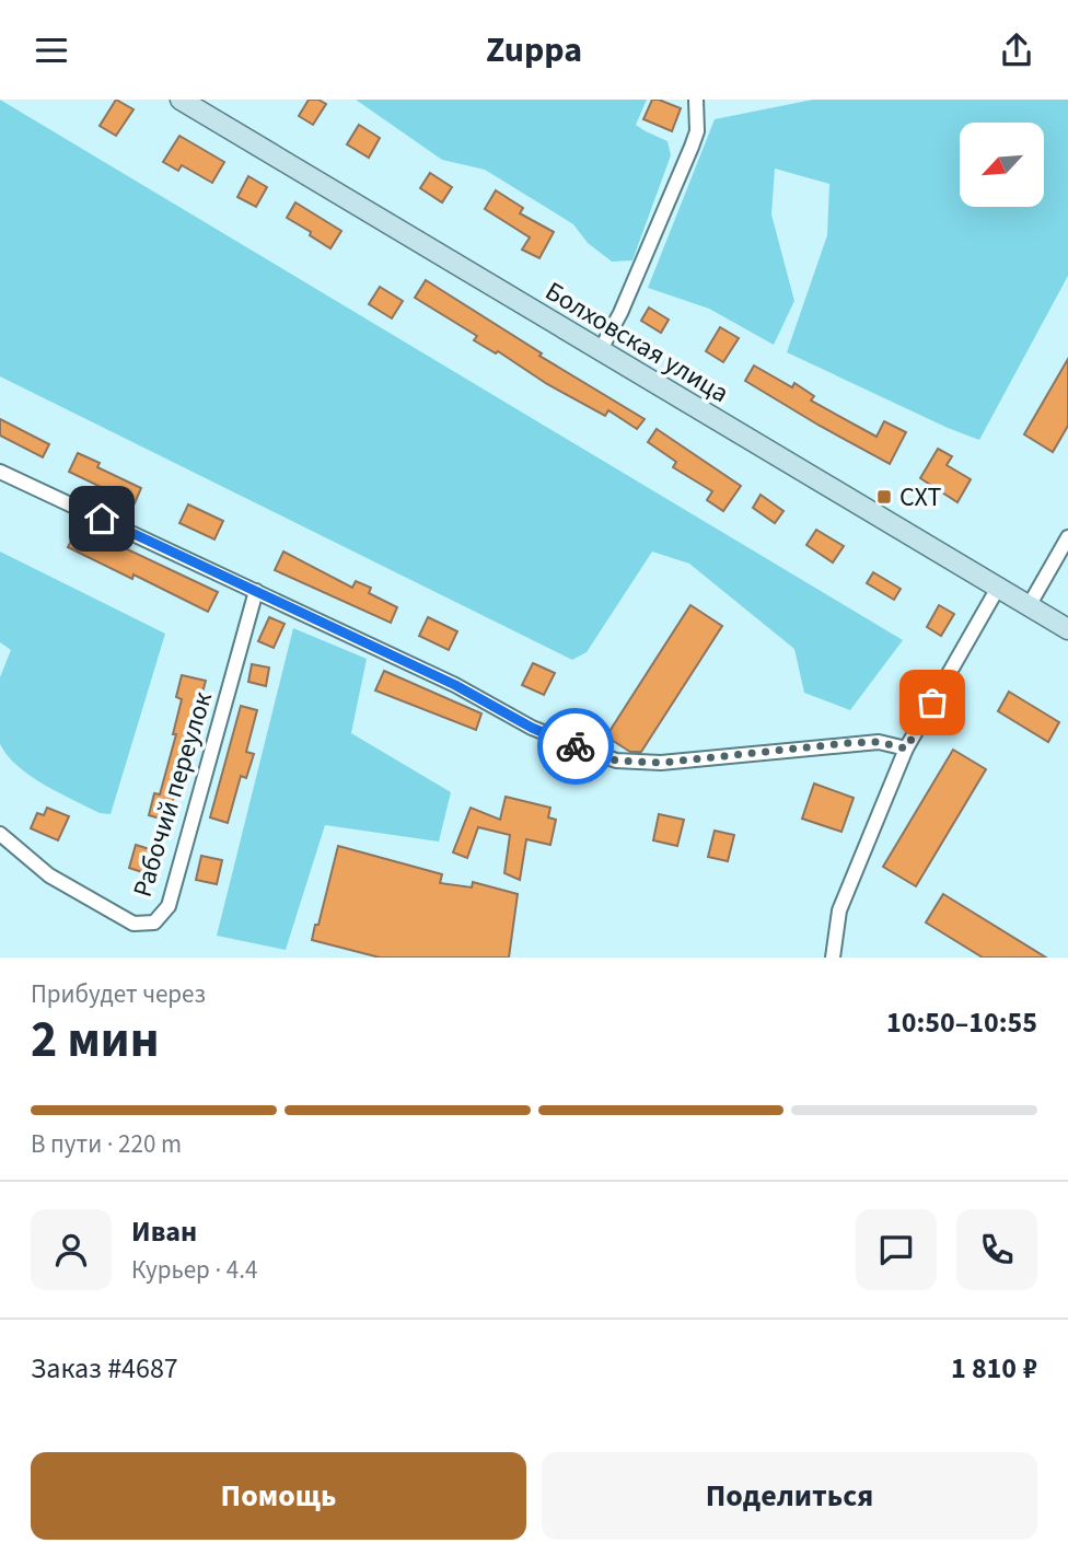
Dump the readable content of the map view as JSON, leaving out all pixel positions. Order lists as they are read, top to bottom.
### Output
{
  "streets": {
    "main road": ["Болховская улица"],
    "street": ["Рабочий переулок"]
  },
  "places": {
    "transit": ["СХТ"]
  },
  "north": "bottom left",
  "page": {
    "header": "Zuppa",
    "heading": ["2 мин", "Прибудет через", "10:50–10:55"],
    "panel": [
      "Иван",
      "Курьер · 4.4",
      "Заказ #4687",
      "1 810 ₽"
    ],
    "bar": "В пути · 220 m",
    "buttons": ["Помощь", "Поделиться"]
  }
}
